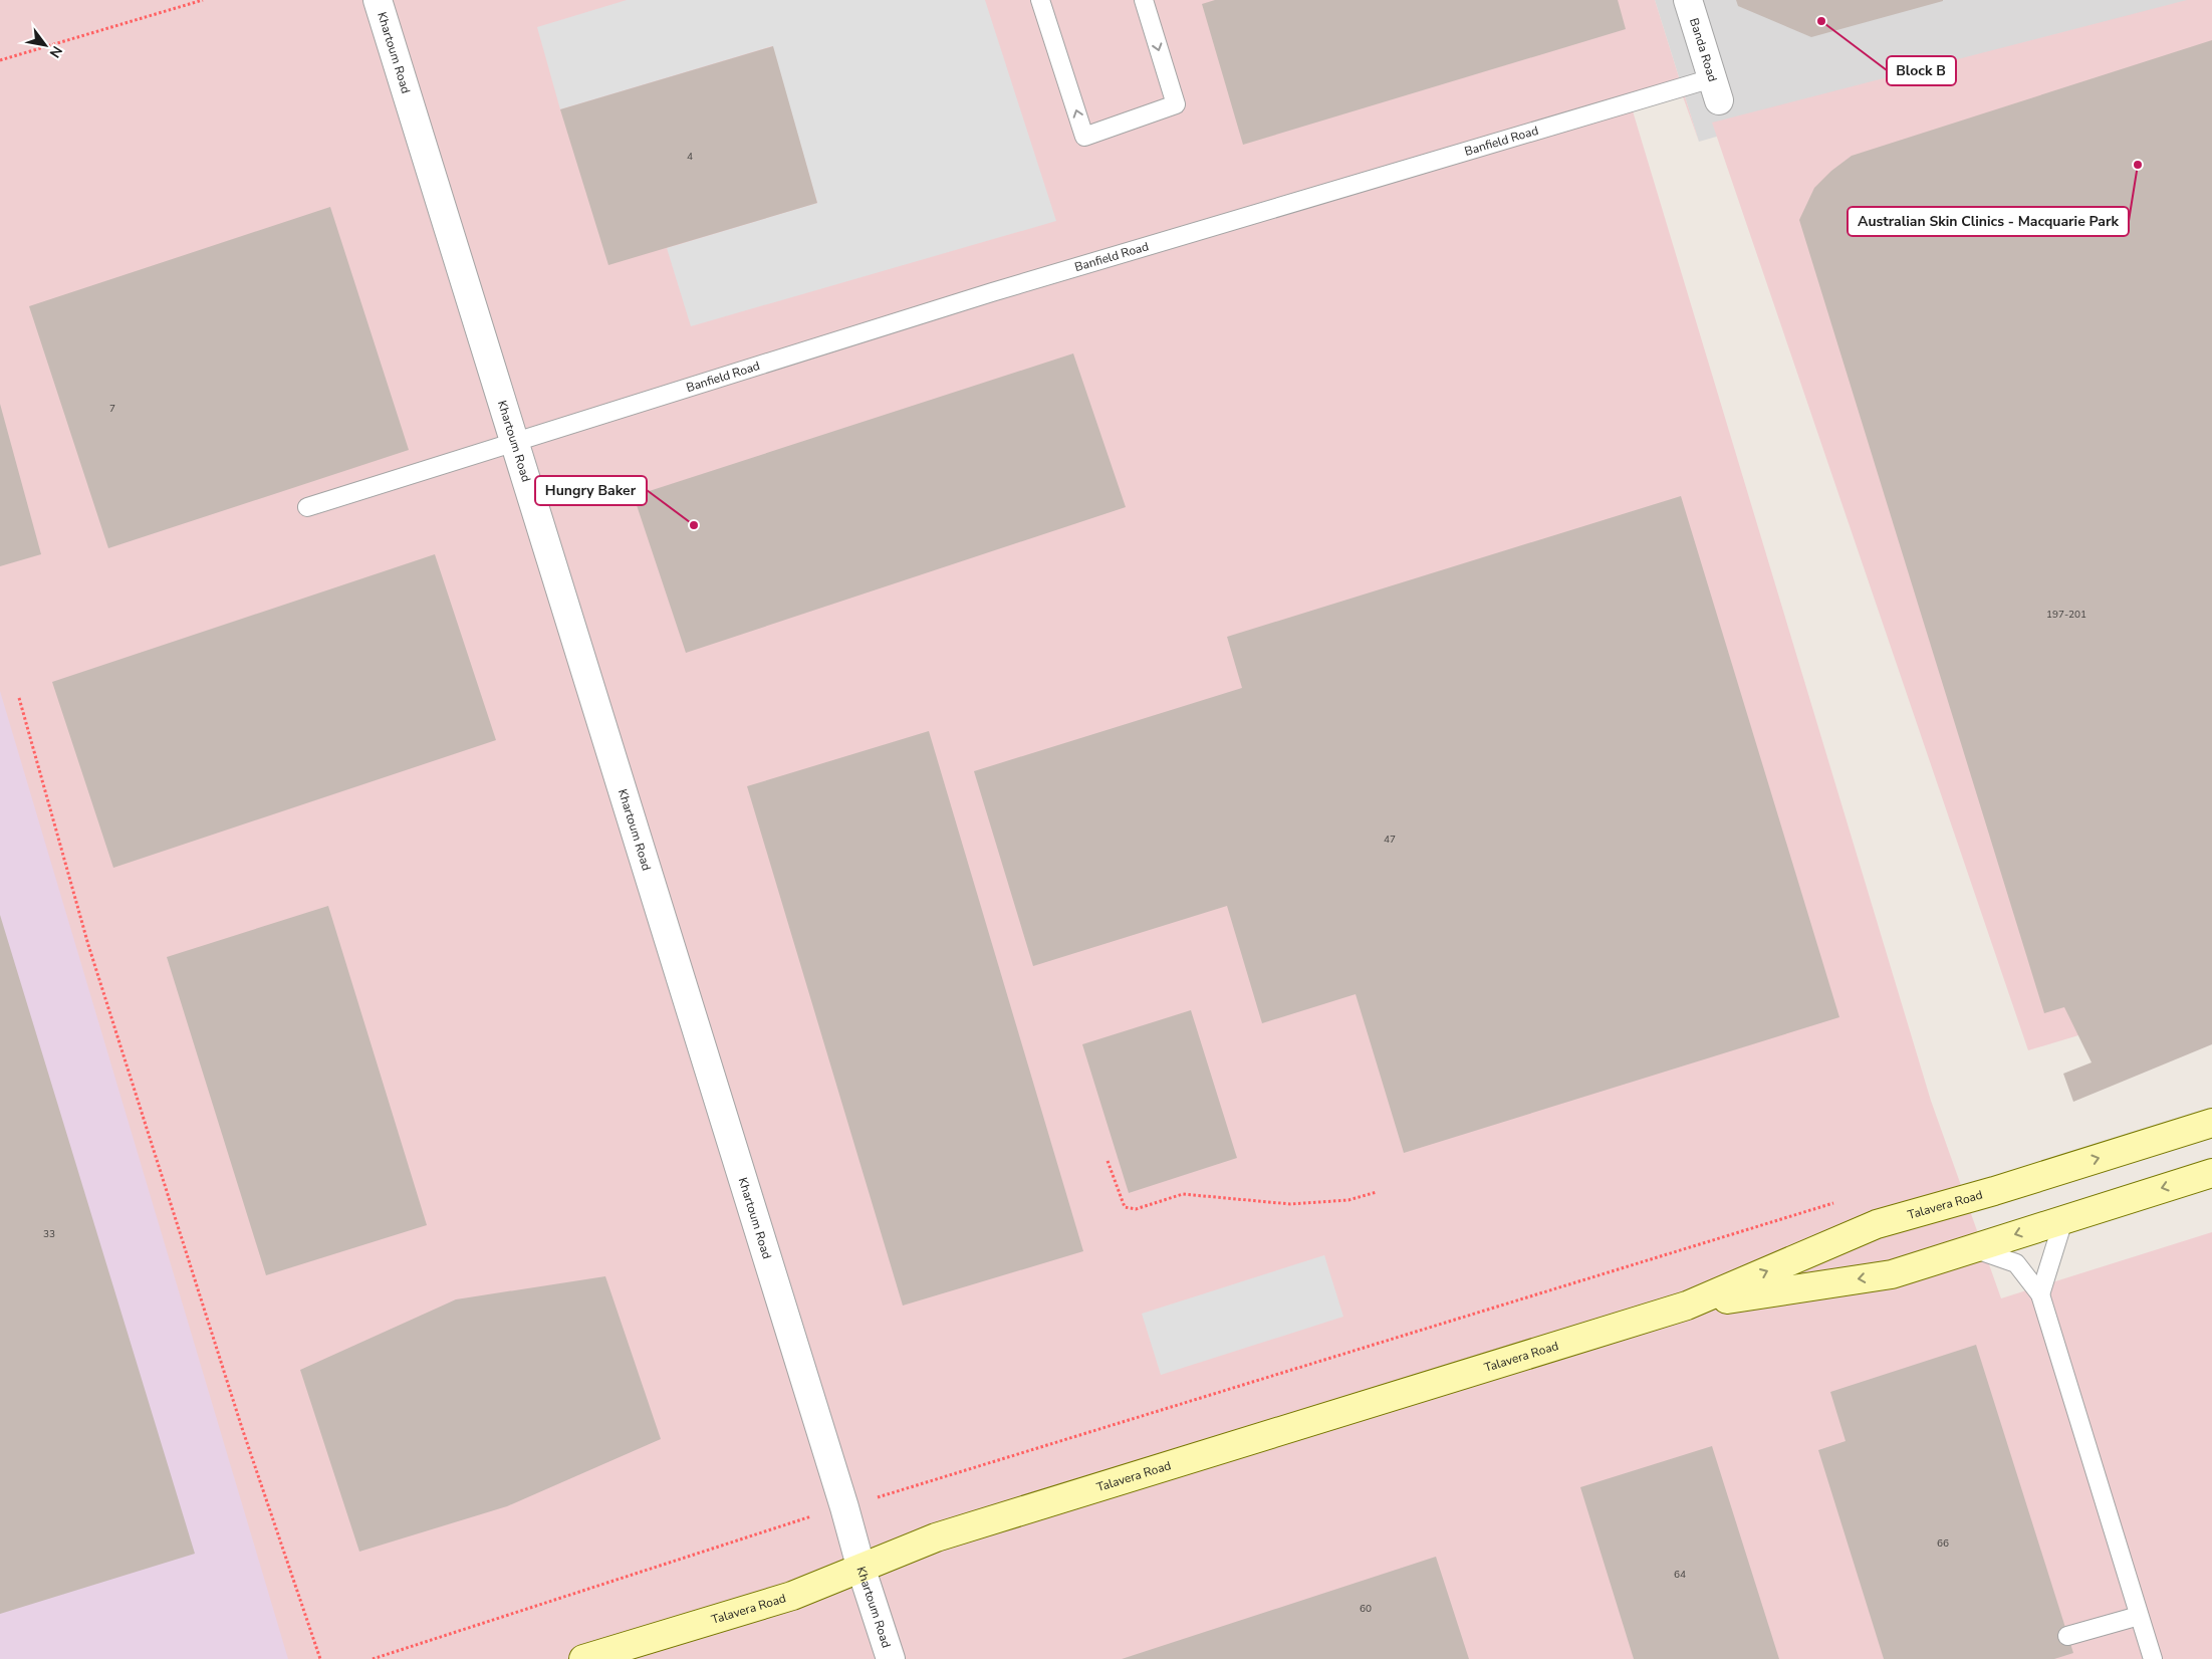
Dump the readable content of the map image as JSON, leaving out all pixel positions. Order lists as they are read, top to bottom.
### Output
{
  "streets": {
    "main road": ["Talavera Road"],
    "street": ["Banda Road", "Khartoum Road"],
    "lane": ["Banfield Road"]
  },
  "crossings": [
    ["Banda Road", "Banfield Road"],
    ["Khartoum Road", "Banfield Road"],
    ["Khartoum Road", "Talavera Road"]
  ],
  "places": ["Block B", "Australian Skin Clinics - Macquarie Park", "Hungry Baker"],
  "house_numbers": [
    "4",
    "7",
    "197-201",
    "47",
    "33",
    "66",
    "64",
    "60"
  ],
  "north": "bottom right"
}
